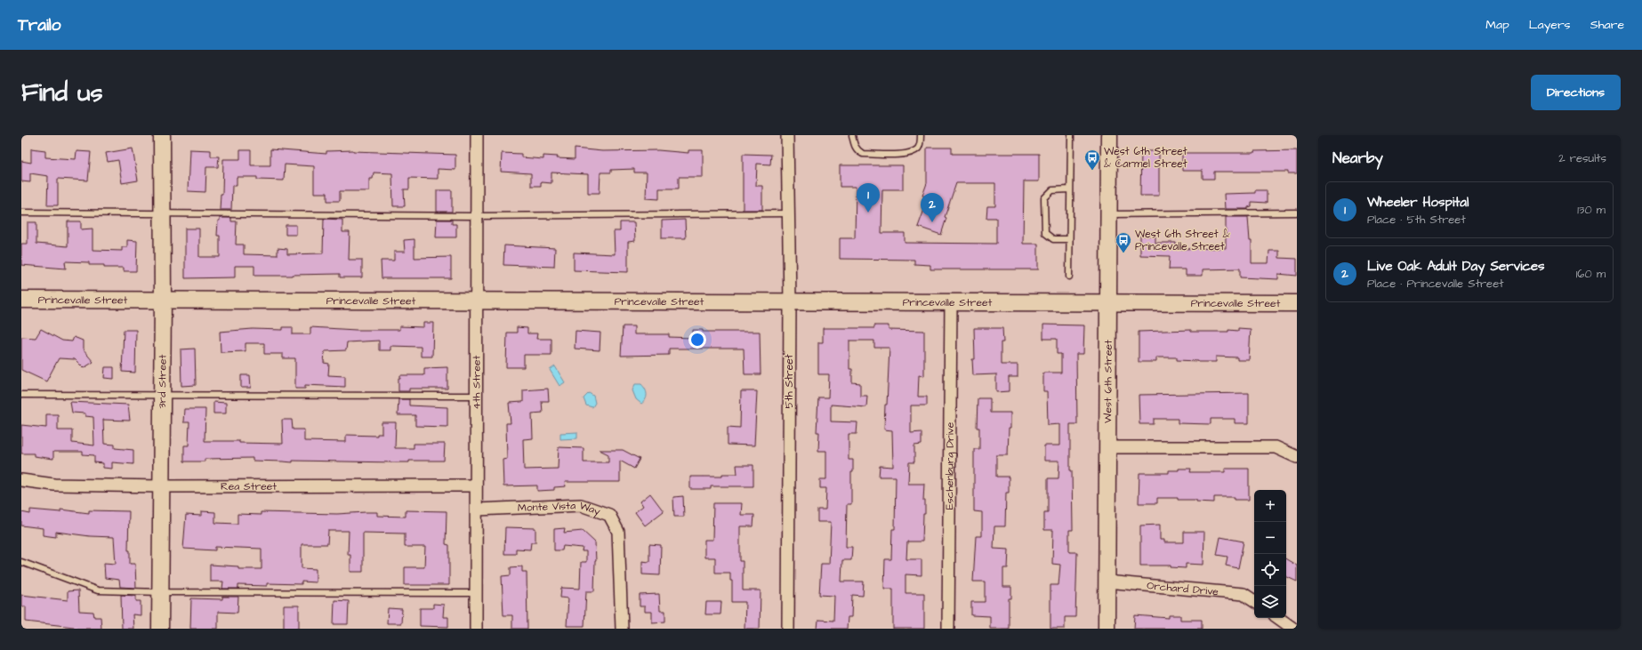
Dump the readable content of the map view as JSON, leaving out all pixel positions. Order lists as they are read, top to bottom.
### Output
{
  "streets": {
    "street": [
      "Princevalle Street",
      "5th Street",
      "3rd Street",
      "4th Street",
      "West 6th Street",
      "Eschenburg Drive",
      "Rea Street",
      "Monte Vista Way",
      "Orchard Drive"
    ]
  },
  "crossings": [
    ["Princevalle Street", "5th Street"],
    ["Princevalle Street", "3rd Street"],
    ["Princevalle Street", "4th Street"],
    ["Princevalle Street", "West 6th Street"],
    ["Princevalle Street", "Eschenburg Drive"],
    ["3rd Street", "Rea Street"],
    ["4th Street", "Rea Street"],
    ["4th Street", "Monte Vista Way"],
    ["West 6th Street", "Orchard Drive"]
  ],
  "places": {
    "bus stop": ["West 6th Street & Carmel Street", "West 6th Street & Princevalle Street"]
  },
  "page": {
    "header": "Trailo",
    "nav": ["Map", "Layers", "Share"],
    "buttons": "Directions",
    "title": "Find us",
    "heading": ["Nearby", "2 results"],
    "list": [
      {
        "mark": "1",
        "name": "Wheeler Hospital",
        "note": "Place · 5th Street",
        "value": "130 m"
      },
      {
        "mark": "2",
        "name": "Live Oak Adult Day Services",
        "note": "Place · Princevalle Street",
        "value": "160 m"
      }
    ],
    "pins": ["1", "2"],
    "map_buttons": ["+", "−"]
  }
}
